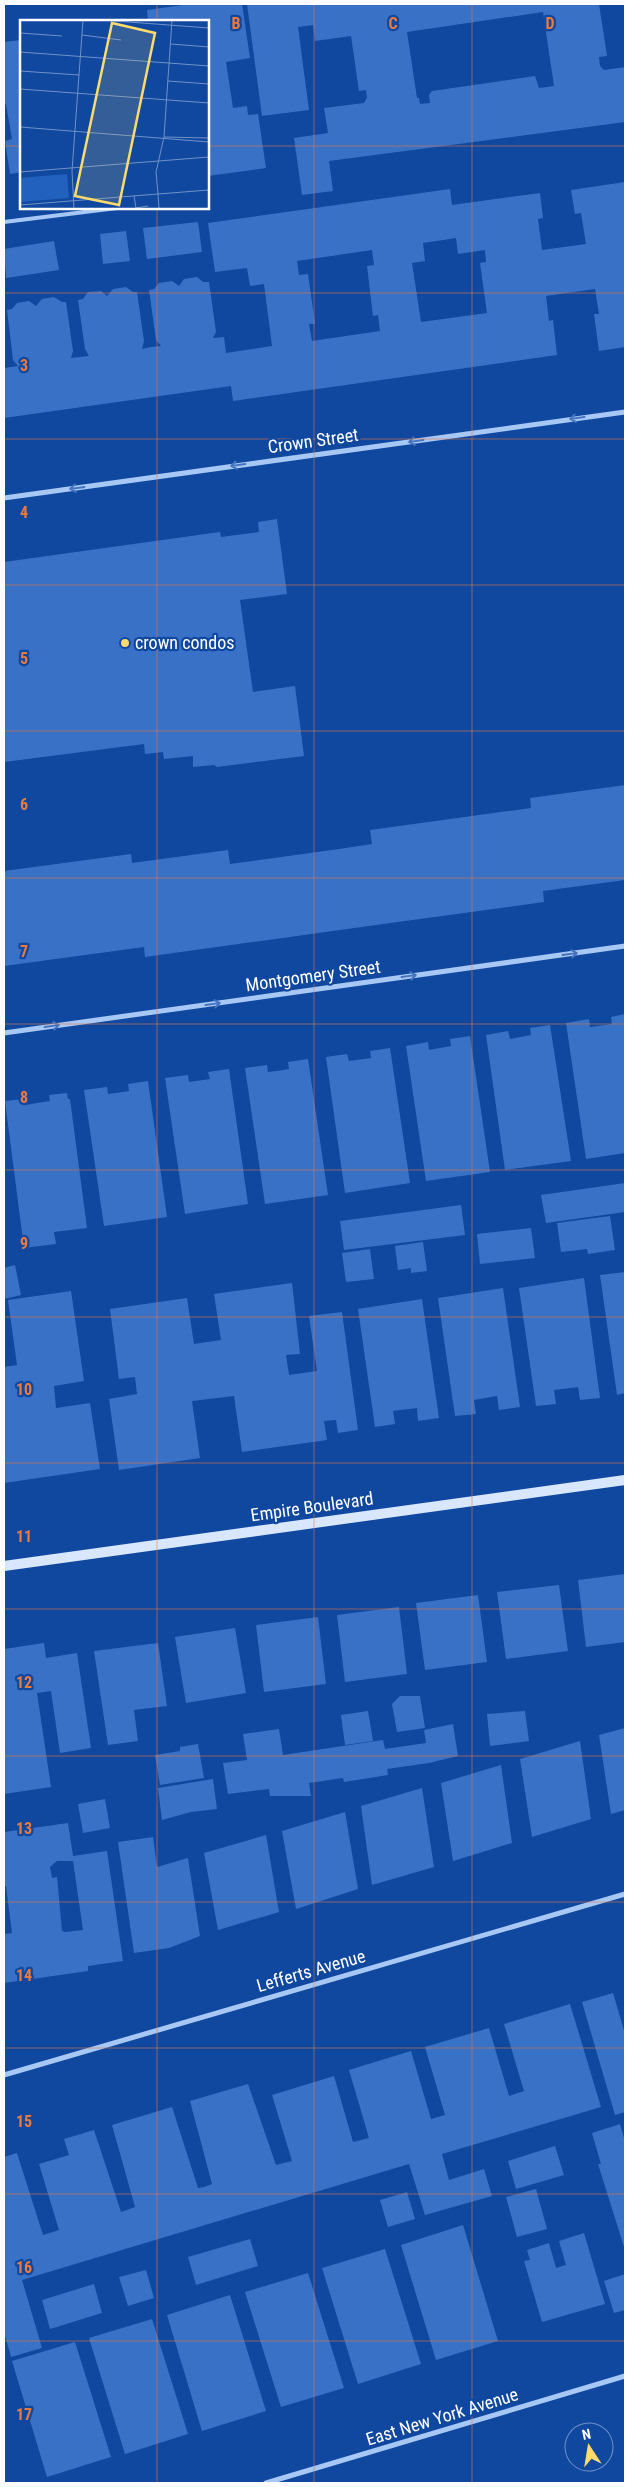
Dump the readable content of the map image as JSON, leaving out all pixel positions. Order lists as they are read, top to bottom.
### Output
{
  "streets": {
    "main road": ["Empire Boulevard"],
    "street": [
      "Crown Street",
      "Montgomery Street",
      "Lefferts Avenue",
      "East New York Avenue"
    ]
  },
  "one_way": ["Crown Street", "Montgomery Street"],
  "places": ["crown condos"],
  "north": "top",
  "grid": {
    "columns": ["B", "C", "D"],
    "rows": [
      "3",
      "4",
      "5",
      "6",
      "7",
      "8",
      "9",
      "10",
      "11",
      "12",
      "13",
      "14",
      "15",
      "16",
      "17"
    ]
  }
}
